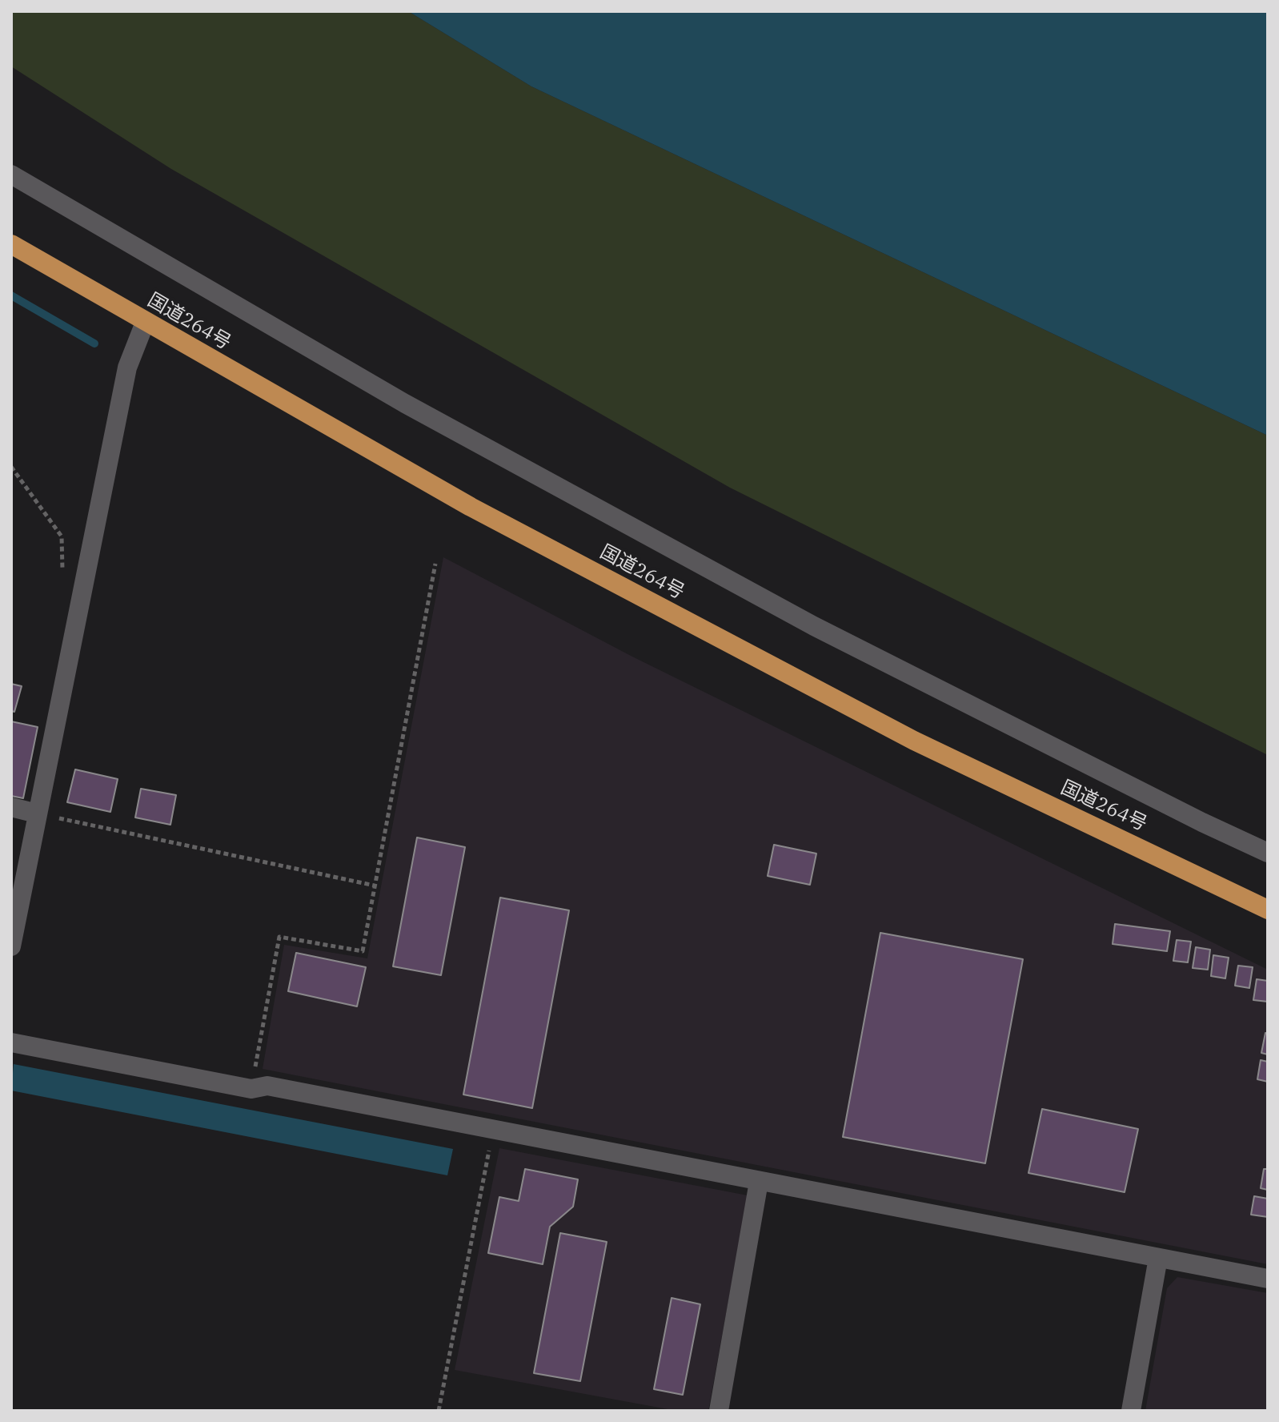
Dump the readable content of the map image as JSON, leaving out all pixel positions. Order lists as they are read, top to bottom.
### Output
{
  "streets": {
    "highway": ["国道264号"]
  }
}
